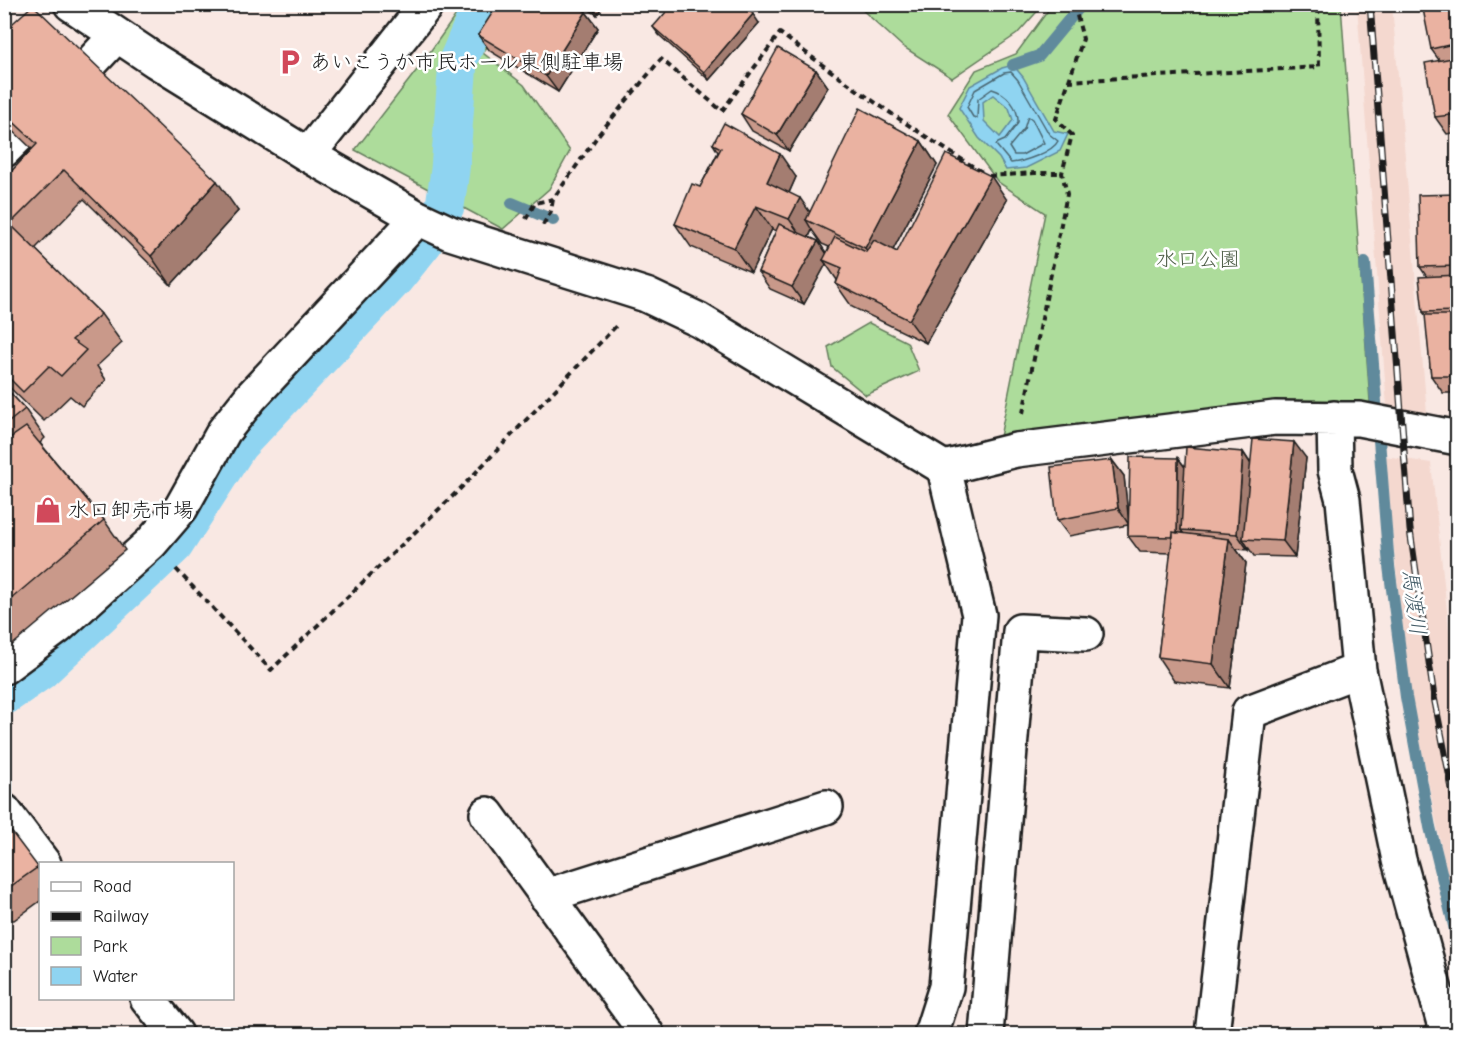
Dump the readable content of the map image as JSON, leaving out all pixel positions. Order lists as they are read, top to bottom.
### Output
{
  "water": ["馬渡川"],
  "parks": ["水口公園"],
  "places": {
    "parking": ["あいこうか市民ホール東側駐車場"],
    "shop": ["水口卸売市場"]
  },
  "legend": [
    "Road",
    "Railway",
    "Park",
    "Water"
  ]
}
